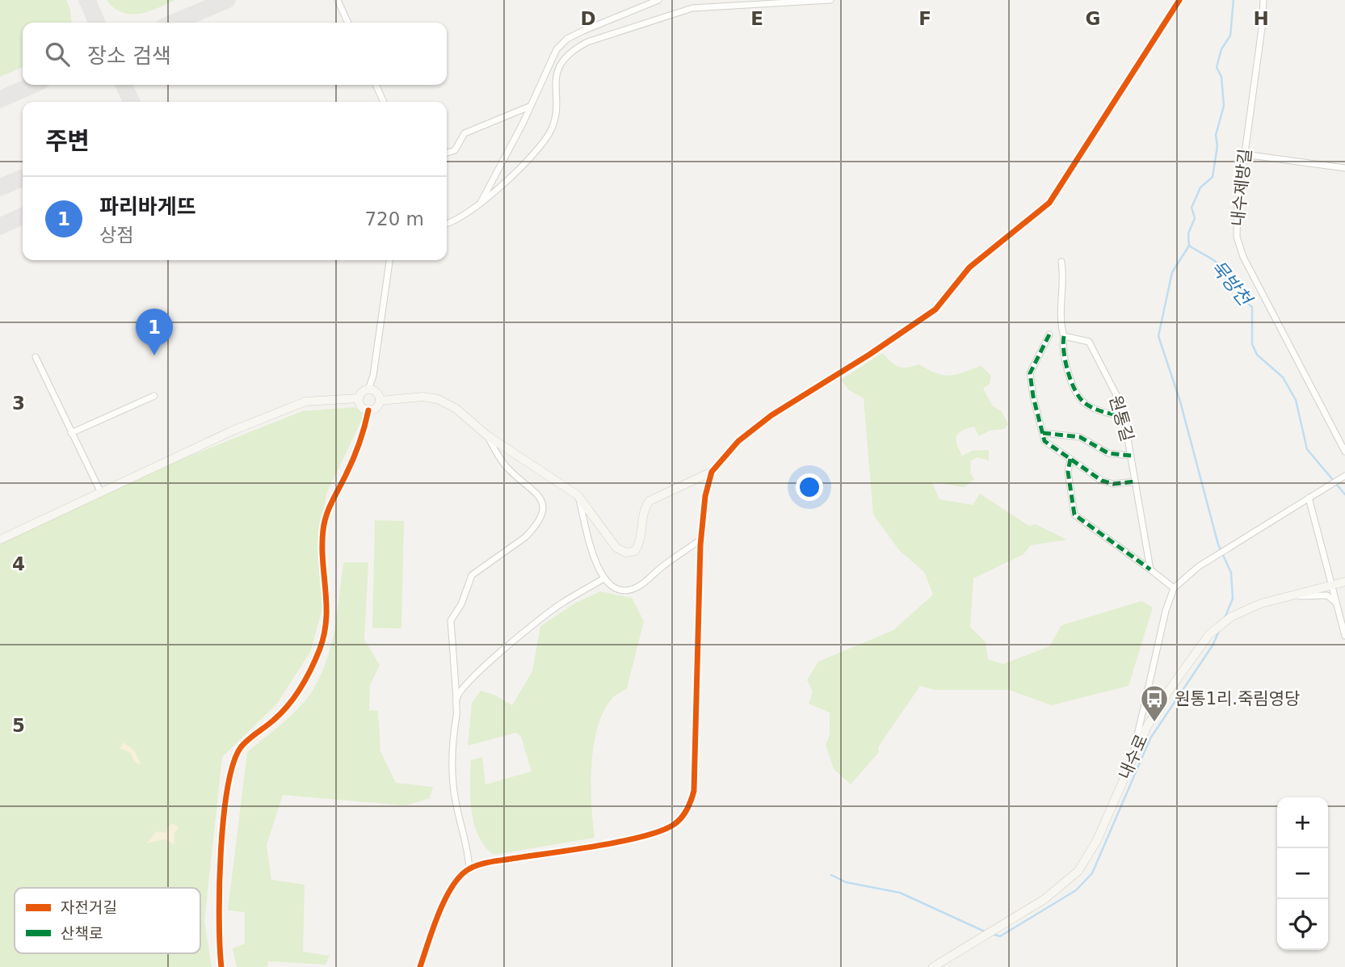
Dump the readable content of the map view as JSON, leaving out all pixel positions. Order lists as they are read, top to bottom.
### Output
{
  "streets": {
    "street": ["내수제방길", "원통길", "내수로"]
  },
  "water": ["묵방천"],
  "places": {
    "bus stop": ["원통1리.죽림영당"]
  },
  "legend": ["자전거길", "산책로"],
  "page": {
    "search": "장소 검색",
    "heading": "주변",
    "list": [
      {
        "mark": "1",
        "name": "파리바게뜨",
        "note": "상점",
        "value": "720 m"
      }
    ],
    "pins": "1",
    "map_buttons": ["+", "−"]
  },
  "grid": {
    "columns": [
      "D",
      "E",
      "F",
      "G",
      "H"
    ],
    "rows": ["3", "4", "5"]
  }
}
